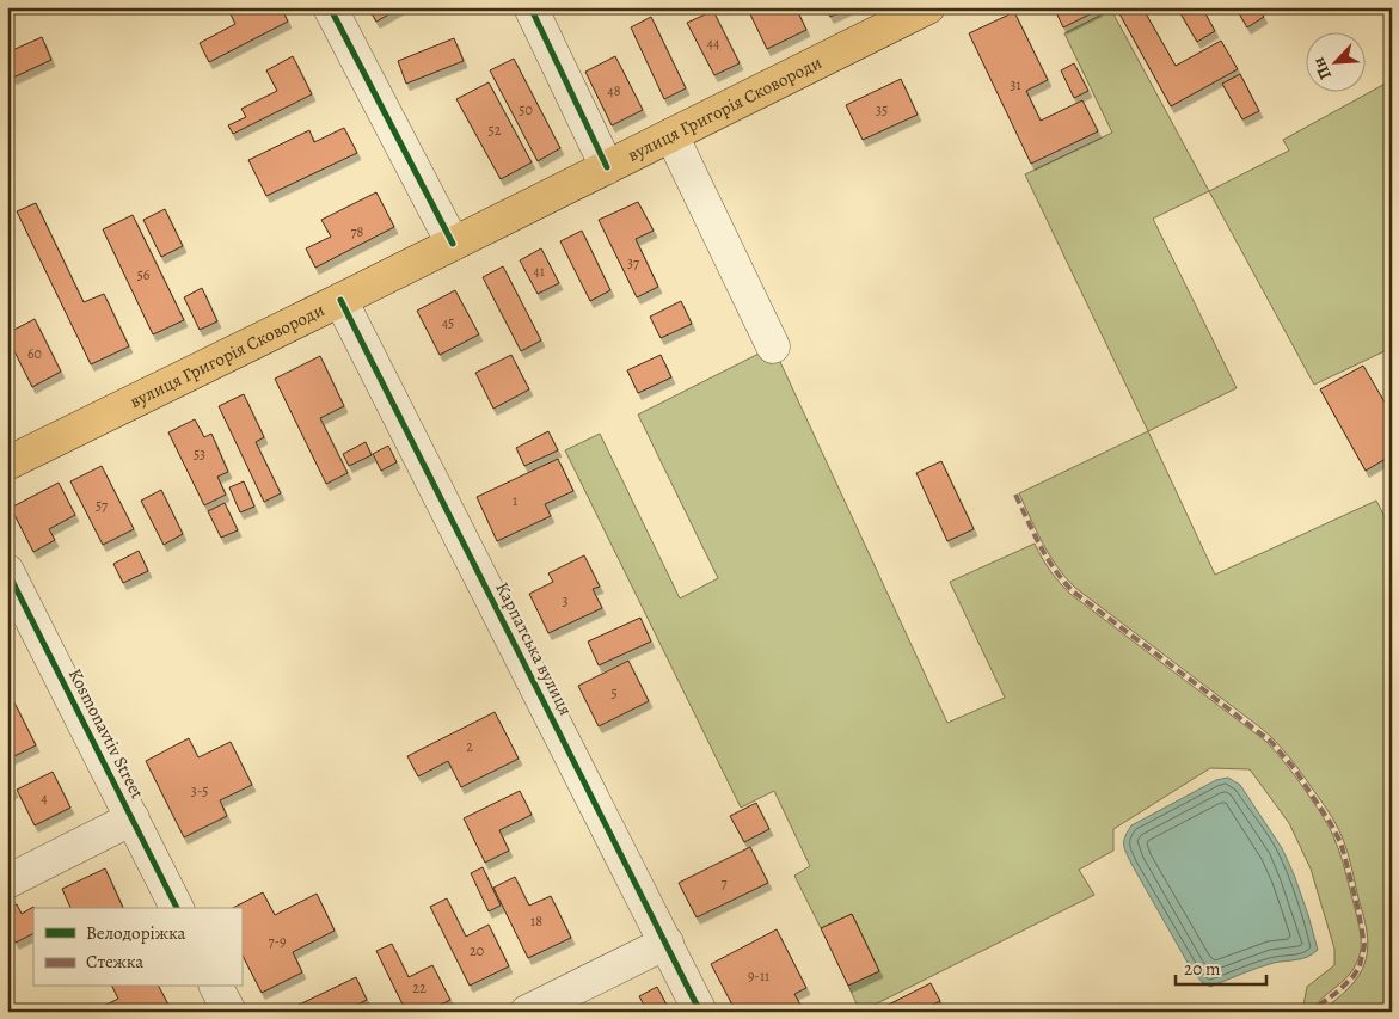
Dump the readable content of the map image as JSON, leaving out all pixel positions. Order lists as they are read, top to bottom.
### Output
{
  "streets": {
    "main road": ["вулиця Григорія Сковороди"],
    "street": ["Карпатська вулиця", "Kosmonavtiv Street"]
  },
  "crossings": [
    ["вулиця Григорія Сковороди", "Карпатська вулиця"]
  ],
  "house_numbers": [
    "44",
    "31",
    "48",
    "50",
    "35",
    "52",
    "78",
    "37",
    "41",
    "56",
    "45",
    "60",
    "53",
    "1",
    "57",
    "3",
    "5",
    "2",
    "3-5",
    "4",
    "7",
    "18",
    "7-9",
    "20",
    "9-11",
    "22"
  ],
  "legend": ["Велодоріжка", "Стежка"],
  "scale_bar": "20 m",
  "north": "bottom left"
}
